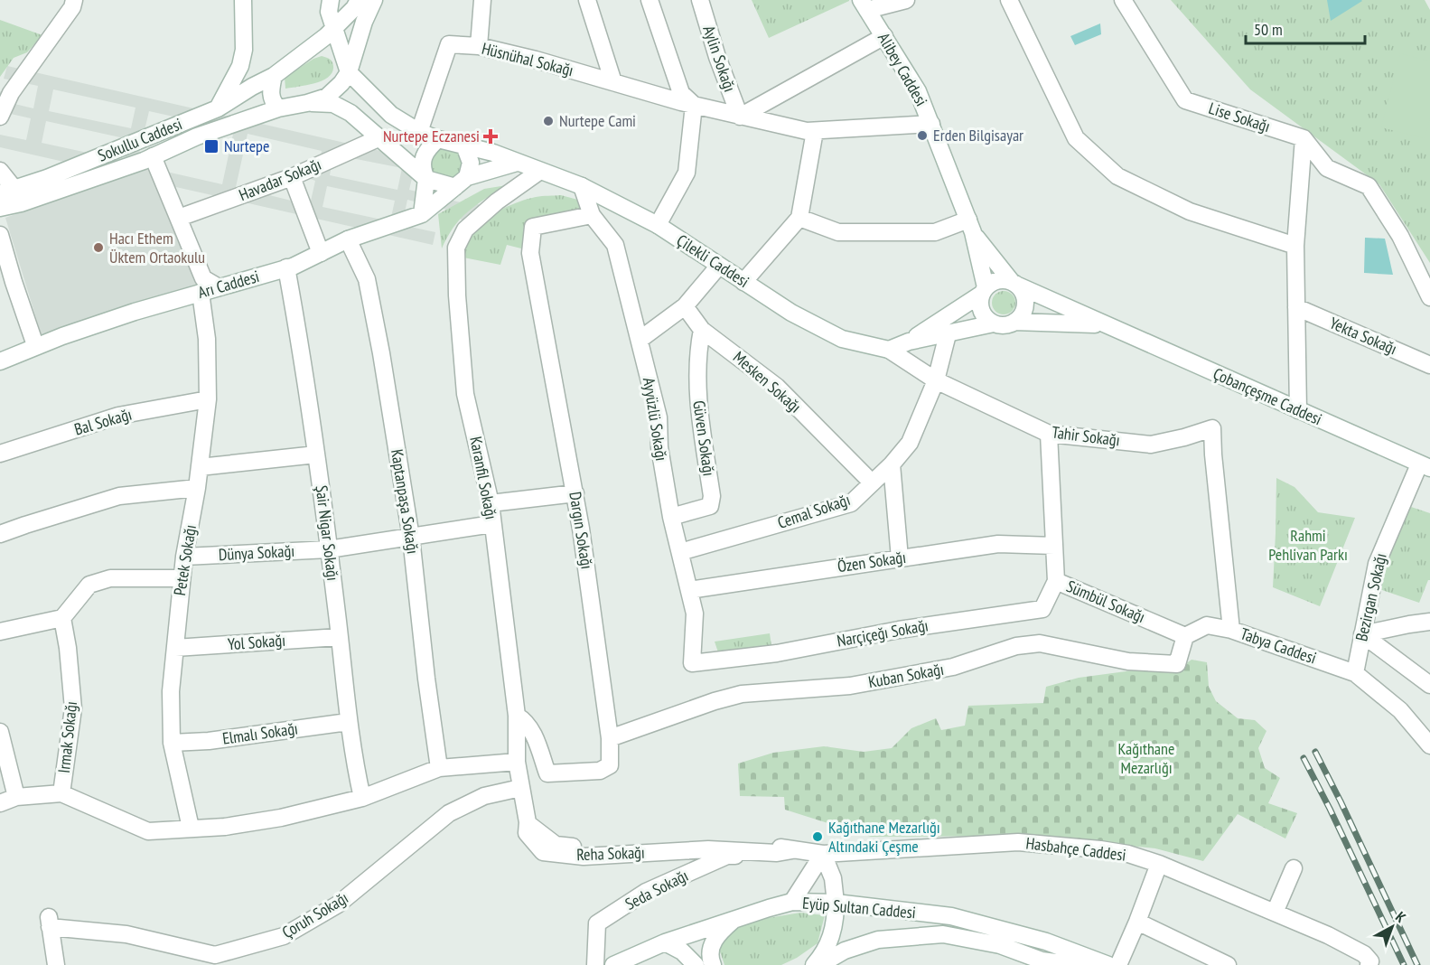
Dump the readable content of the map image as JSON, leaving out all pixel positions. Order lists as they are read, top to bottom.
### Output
{
  "streets": {
    "street": [
      "Aylin Sokağı",
      "Hüsnühal Sokağı",
      "Alibey Caddesi",
      "Lise Sokağı",
      "Sokullu Caddesi",
      "Havadar Sokağı",
      "Çilekli Caddesi",
      "Arı Caddesi",
      "Yekta Sokağı",
      "Mesken Sokağı",
      "Çobançeşme Caddesi",
      "Ayyüzlü Sokağı",
      "Bal Sokağı",
      "Tahir Sokağı",
      "Güven Sokağı",
      "Karanfil Sokağı",
      "Kaptanpaşa Sokağı",
      "Cemal Sokağı",
      "Dargın Sokağı",
      "Şair Nigar Sokağı",
      "Dünya Sokağı",
      "Petek Sokağı",
      "Özen Sokağı",
      "Bezirgan Sokağı",
      "Sümbül Sokağı",
      "Narçiçeğı Sokağı",
      "Yol Sokağı",
      "Tabya Caddesi",
      "Kuban Sokağı",
      "Elmalı Sokağı",
      "Irmak Sokağı",
      "Hasbahçe Caddesi",
      "Reha Sokağı",
      "Seda Sokağı",
      "Eyüp Sultan Caddesi",
      "Çoruh Sokağı"
    ]
  },
  "crossings": [
    ["Aylin Sokağı", "Hüsnühal Sokağı"],
    ["Hüsnühal Sokağı", "Alibey Caddesi"],
    ["Hüsnühal Sokağı", "Çilekli Caddesi"],
    ["Alibey Caddesi", "Çobançeşme Caddesi"],
    ["Çilekli Caddesi", "Arı Caddesi"],
    ["Çilekli Caddesi", "Ayyüzlü Sokağı"],
    ["Çilekli Caddesi", "Tahir Sokağı"],
    ["Çilekli Caddesi", "Karanfil Sokağı"],
    ["Arı Caddesi", "Kaptanpaşa Sokağı"],
    ["Arı Caddesi", "Şair Nigar Sokağı"],
    ["Arı Caddesi", "Petek Sokağı"],
    ["Mesken Sokağı", "Güven Sokağı"],
    ["Mesken Sokağı", "Cemal Sokağı"],
    ["Çobançeşme Caddesi", "Bezirgan Sokağı"],
    ["Ayyüzlü Sokağı", "Güven Sokağı"],
    ["Ayyüzlü Sokağı", "Cemal Sokağı"],
    ["Ayyüzlü Sokağı", "Dargın Sokağı"],
    ["Ayyüzlü Sokağı", "Özen Sokağı"],
    ["Ayyüzlü Sokağı", "Narçiçeğı Sokağı"],
    ["Bal Sokağı", "Petek Sokağı"],
    ["Tahir Sokağı", "Cemal Sokağı"],
    ["Tahir Sokağı", "Sümbül Sokağı"],
    ["Tahir Sokağı", "Tabya Caddesi"],
    ["Karanfil Sokağı", "Dargın Sokağı"],
    ["Karanfil Sokağı", "Dünya Sokağı"],
    ["Karanfil Sokağı", "Reha Sokağı"],
    ["Karanfil Sokağı", "Çoruh Sokağı"],
    ["Kaptanpaşa Sokağı", "Dünya Sokağı"],
    ["Dargın Sokağı", "Kuban Sokağı"],
    ["Şair Nigar Sokağı", "Dünya Sokağı"],
    ["Şair Nigar Sokağı", "Yol Sokağı"],
    ["Şair Nigar Sokağı", "Elmalı Sokağı"],
    ["Dünya Sokağı", "Petek Sokağı"],
    ["Petek Sokağı", "Yol Sokağı"],
    ["Petek Sokağı", "Elmalı Sokağı"],
    ["Özen Sokağı", "Sümbül Sokağı"],
    ["Bezirgan Sokağı", "Tabya Caddesi"],
    ["Sümbül Sokağı", "Narçiçeğı Sokağı"],
    ["Sümbül Sokağı", "Kuban Sokağı"],
    ["Hasbahçe Caddesi", "Reha Sokağı"],
    ["Reha Sokağı", "Seda Sokağı"]
  ],
  "parks": ["Rahmi Pehlivan Parkı", "Kağıthane Mezarlığı"],
  "places": {
    "other": [
      "Nurtepe Cami",
      "Erden Bilgisayar",
      "Hacı Ethem Üktem Ortaokulu",
      "Kağıthane Mezarlığı Altındaki Çeşme"
    ],
    "health": ["Nurtepe Eczanesi"],
    "transit": ["Nurtepe"]
  },
  "scale_bar": "50 m",
  "north": "top right"
}
